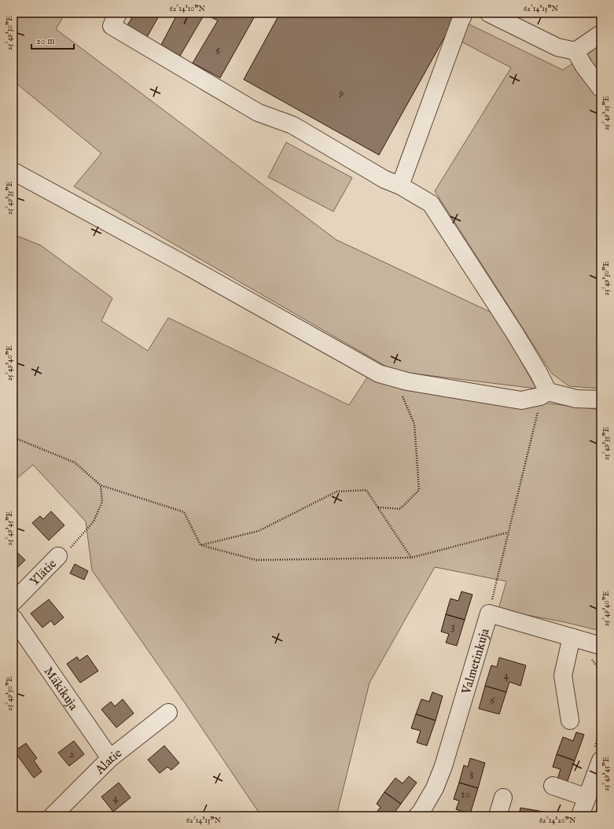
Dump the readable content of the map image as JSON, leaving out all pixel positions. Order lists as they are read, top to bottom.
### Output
{
  "streets": {
    "street": [
      "Ylätie",
      "Valmetinkuja",
      "Mäkikuja",
      "Alatie"
    ]
  },
  "crossings": [
    ["Mäkikuja", "Alatie"]
  ],
  "house_numbers": [
    "6",
    "9",
    "3",
    "4",
    "6",
    "2",
    "8",
    "10",
    "4"
  ],
  "scale_bar": "20 m",
  "coordinates": [
    "62°14'10\"N",
    "62°14'15\"N",
    "25°49'30\"E",
    "25°49'25\"E",
    "25°49'35\"E",
    "25°49'40\"E",
    "25°49'45\"E",
    "25°49'50\"E",
    "62°14'20\"N"
  ]
}
